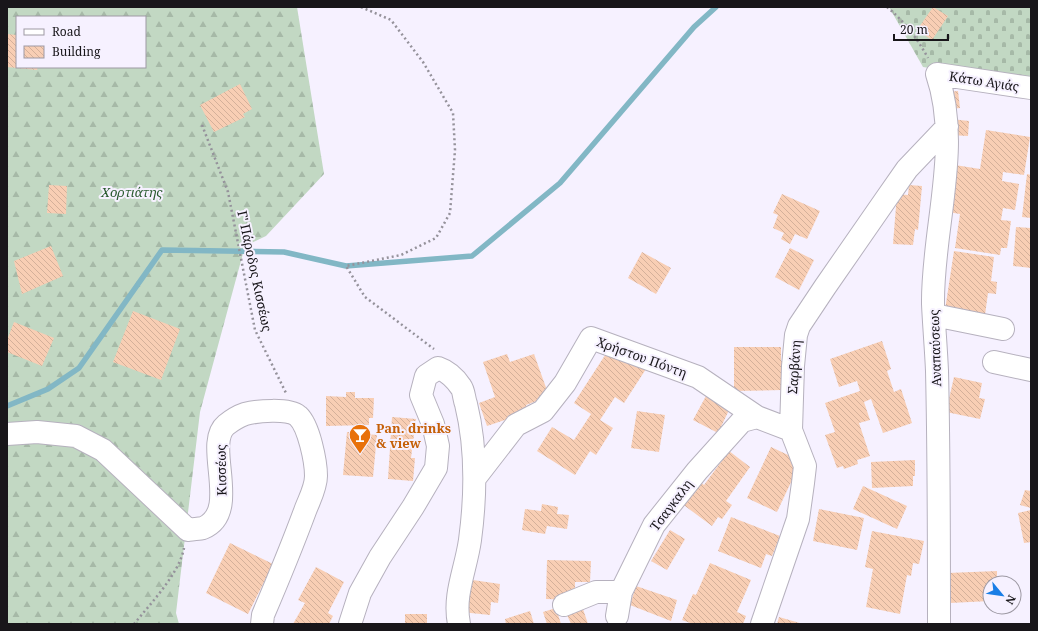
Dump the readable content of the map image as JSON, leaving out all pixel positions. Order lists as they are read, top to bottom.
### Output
{
  "streets": {
    "street": [
      "Κάτω Αγιάς",
      "Αναπαύσεως",
      "Χρήστου Πόντη",
      "Σαρβάνη",
      "Κισσέως",
      "Τσαγκαλη"
    ],
    "path": ["Γ' Πάροδος Κισσέως"]
  },
  "crossings": [
    ["Κάτω Αγιάς", "Αναπαύσεως"],
    ["Γ' Πάροδος Κισσέως", "Κισσέως"],
    ["Αναπαύσεως", "Σαρβάνη"],
    ["Χρήστου Πόντη", "Σαρβάνη"],
    ["Χρήστου Πόντη", "Τσαγκαλη"]
  ],
  "parks": ["Χορτιάτης"],
  "places": {
    "bar": ["Pan. drinks & view"]
  },
  "legend": ["Road", "Building"],
  "scale_bar": "20 m",
  "north": "bottom right"
}
